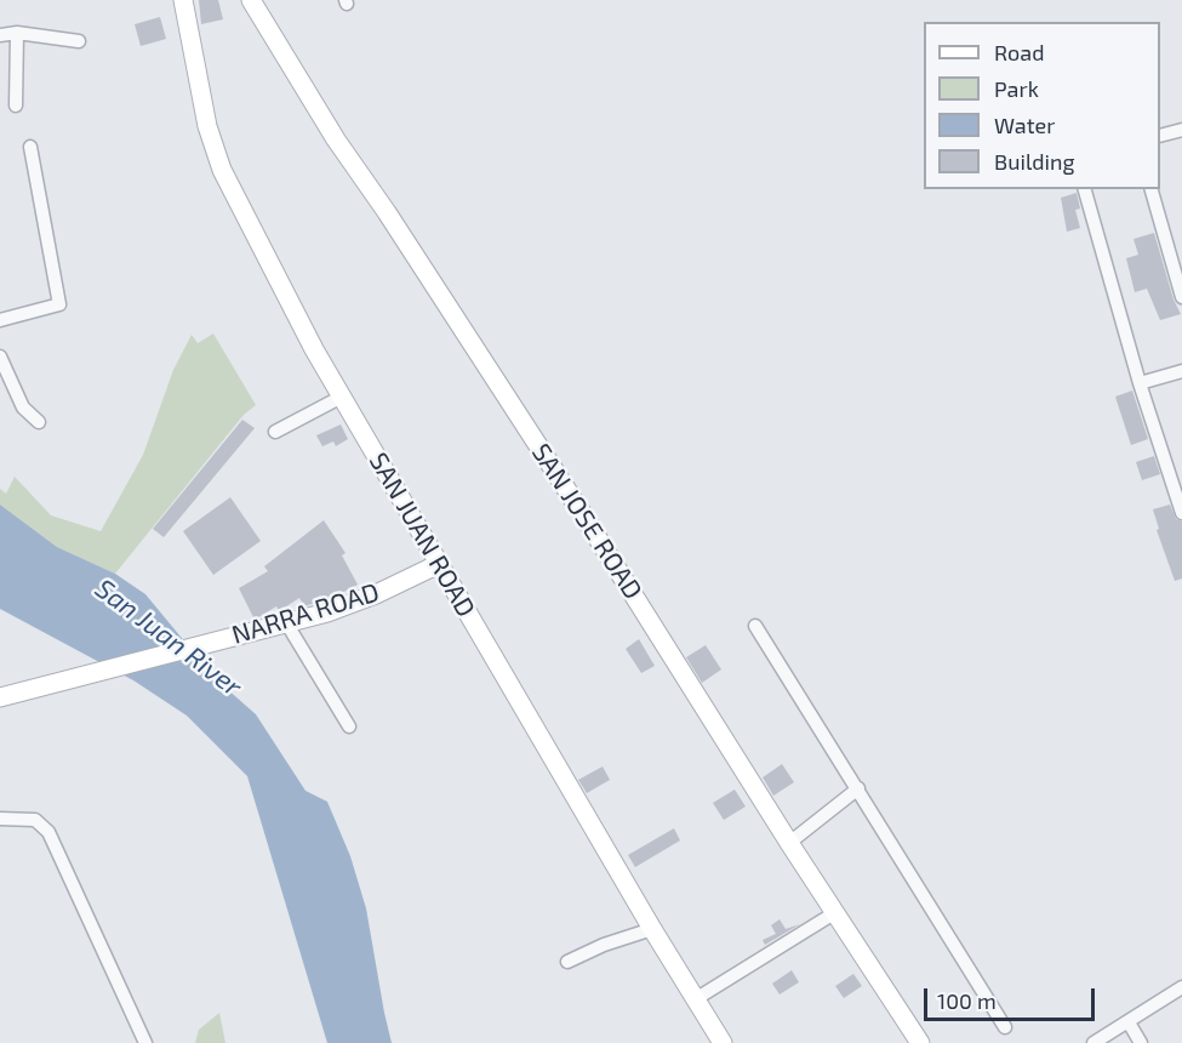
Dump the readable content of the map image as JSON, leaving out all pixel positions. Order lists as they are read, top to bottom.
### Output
{
  "streets": {
    "street": ["SAN JOSE ROAD", "SAN JUAN ROAD", "NARRA ROAD"]
  },
  "crossings": [
    ["SAN JUAN ROAD", "NARRA ROAD"]
  ],
  "water": ["San Juan River"],
  "legend": [
    "Road",
    "Park",
    "Water",
    "Building"
  ],
  "scale_bar": "100 m"
}
